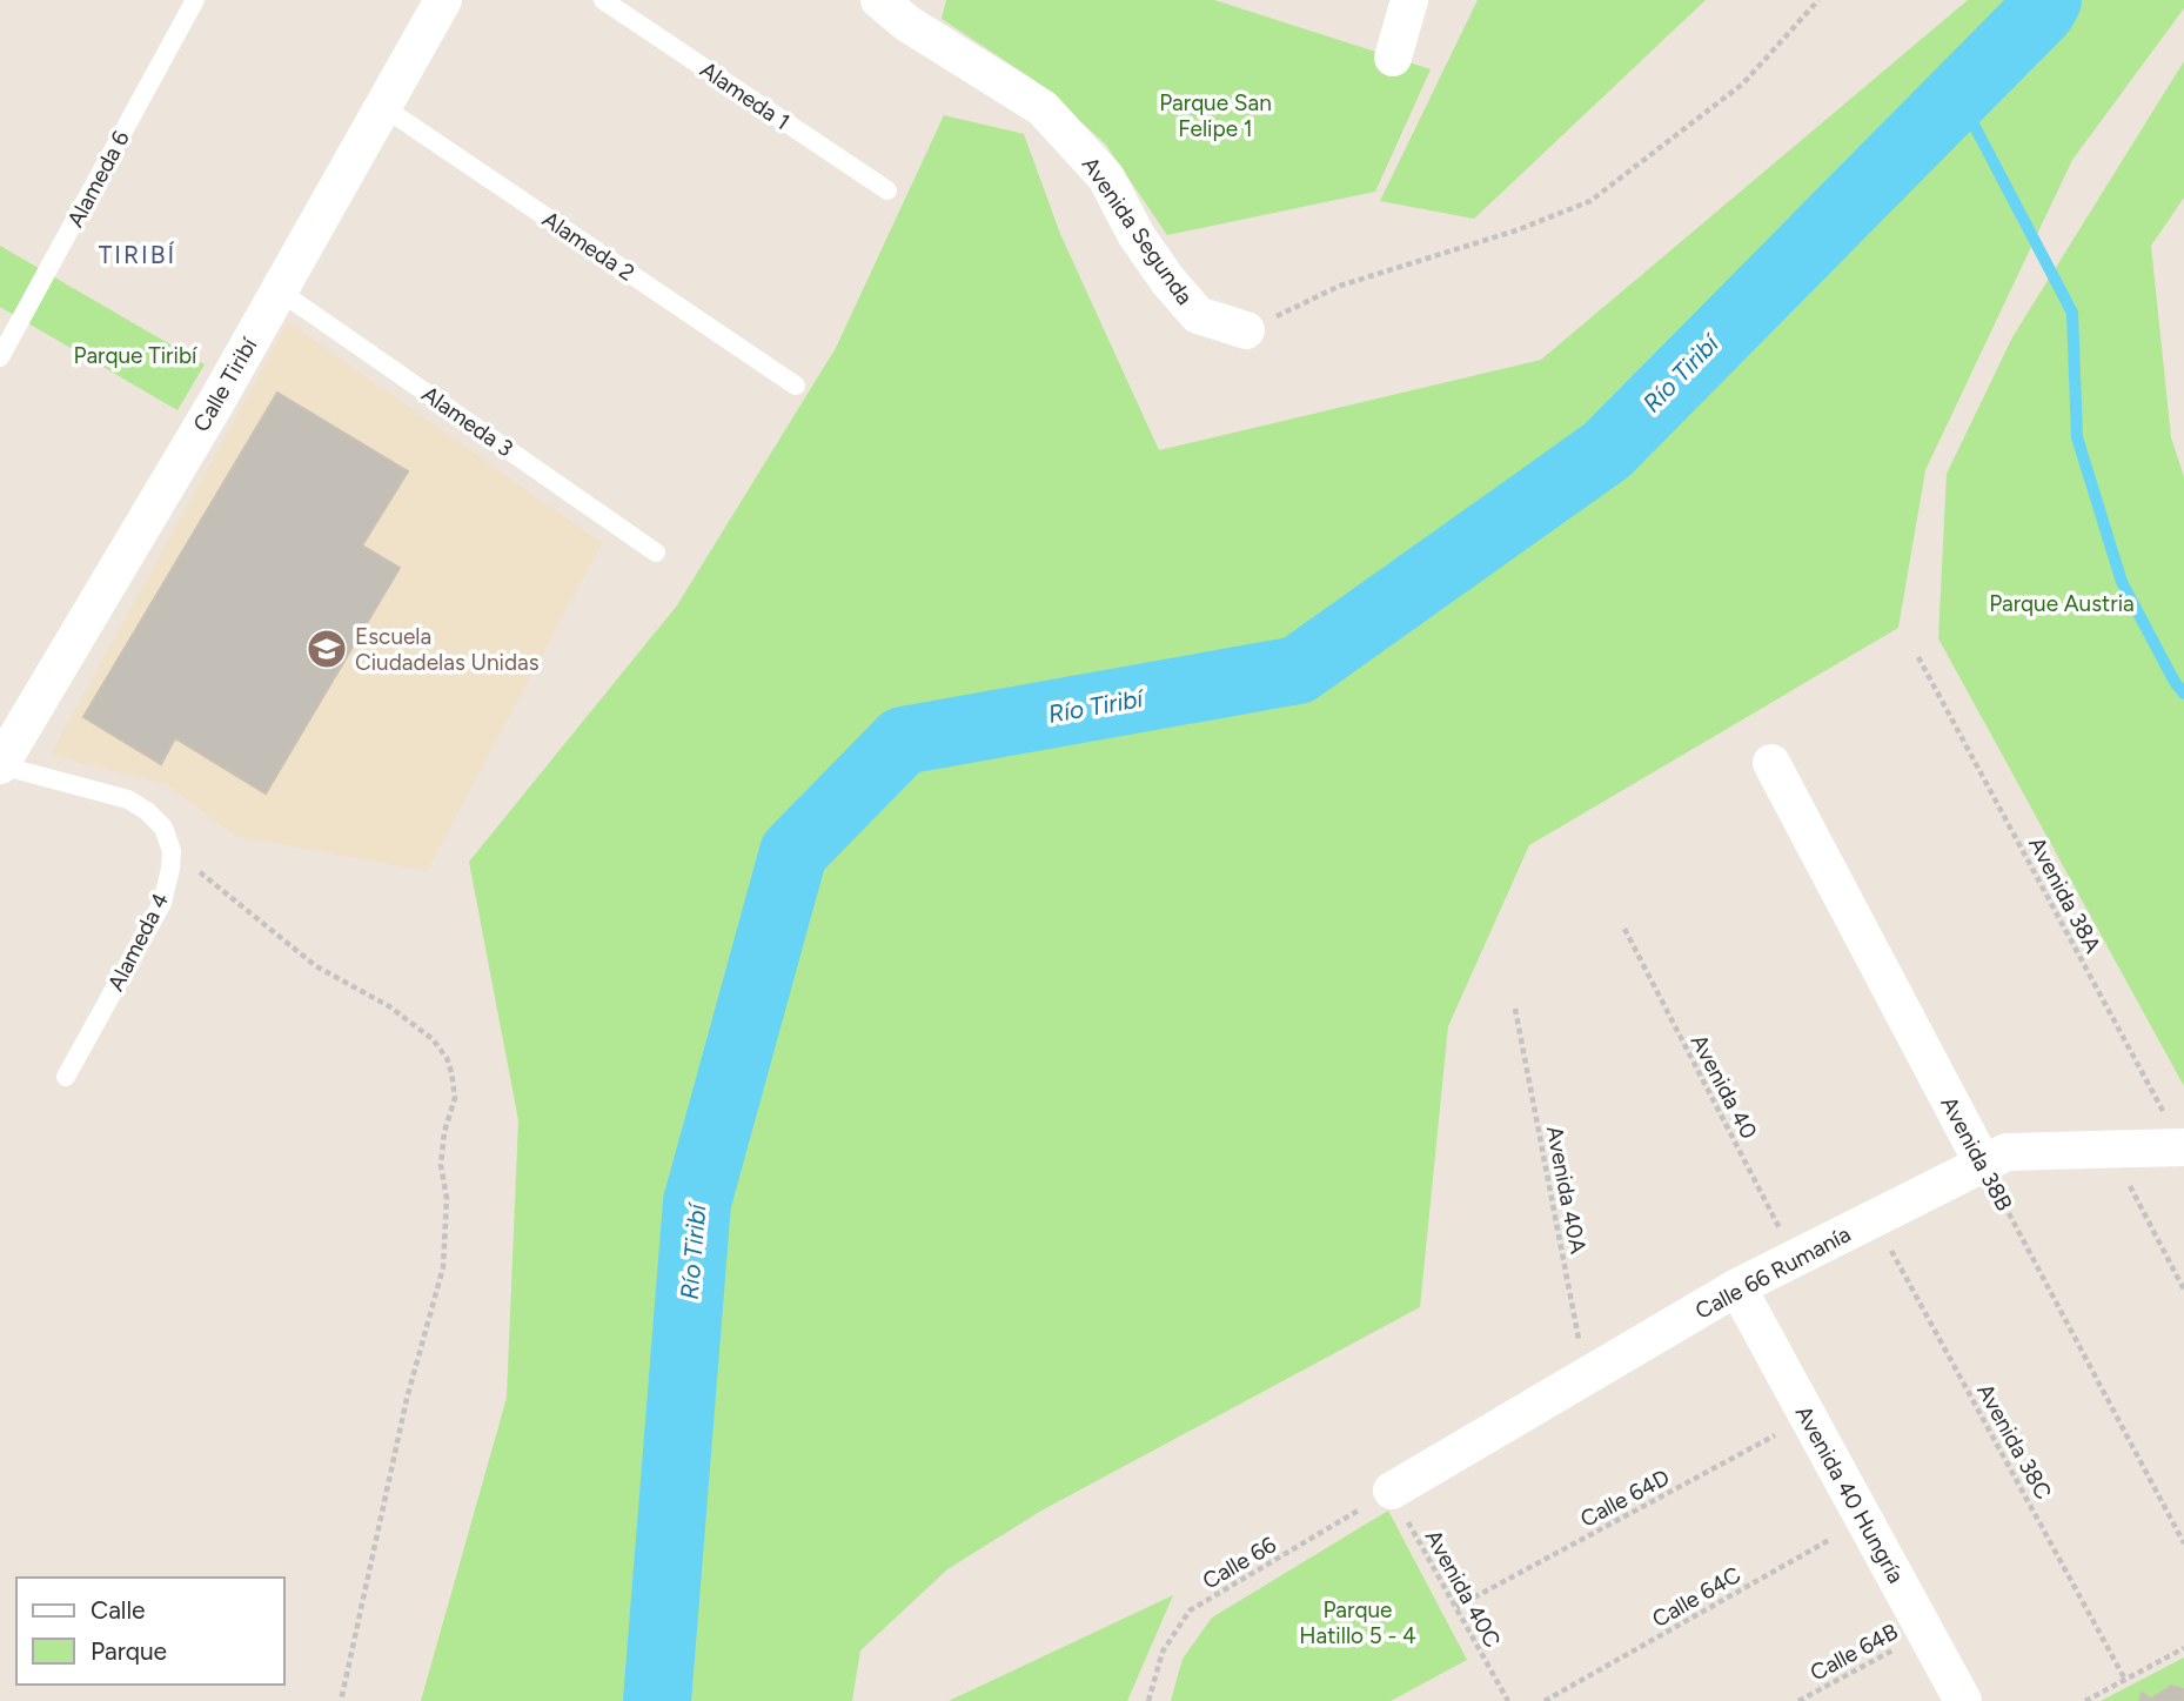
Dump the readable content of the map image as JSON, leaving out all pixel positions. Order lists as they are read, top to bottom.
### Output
{
  "streets": {
    "street": [
      "Avenida Segunda",
      "Calle Tiribí",
      "Avenida 38B",
      "Calle 66 Rumanía",
      "Avenida 40 Hungría"
    ],
    "lane": [
      "Alameda 1",
      "Alameda 6",
      "Alameda 2",
      "Alameda 3",
      "Alameda 4"
    ],
    "path": [
      "Avenida 38A",
      "Avenida 40",
      "Avenida 40A",
      "Avenida 38C",
      "Calle 64D",
      "Calle 66",
      "Avenida 40C",
      "Calle 64C",
      "Calle 64B"
    ]
  },
  "crossings": [
    ["Alameda 2", "Calle Tiribí"],
    ["Calle Tiribí", "Alameda 3"],
    ["Avenida 38A", "Calle 66 Rumanía"],
    ["Avenida 40", "Calle 66 Rumanía"],
    ["Avenida 38B", "Calle 66 Rumanía"],
    ["Avenida 40A", "Calle 66 Rumanía"],
    ["Calle 66 Rumanía", "Avenida 38C"],
    ["Calle 66 Rumanía", "Avenida 40 Hungría"],
    ["Calle 66 Rumanía", "Calle 66"],
    ["Calle 66 Rumanía", "Avenida 40C"],
    ["Avenida 40 Hungría", "Calle 64D"],
    ["Avenida 40 Hungría", "Calle 64C"],
    ["Avenida 40 Hungría", "Calle 64B"],
    ["Calle 64D", "Avenida 40C"],
    ["Calle 66", "Avenida 40C"]
  ],
  "districts": ["TIRIBÍ"],
  "water": ["Río Tiribí"],
  "parks": [
    "Parque San Felipe 1",
    "Parque Tiribí",
    "Parque Austria",
    "Parque Hatillo 5 - 4"
  ],
  "places": {
    "school or university": ["Escuela Ciudadelas Unidas"]
  },
  "legend": ["Calle", "Parque"]
}
